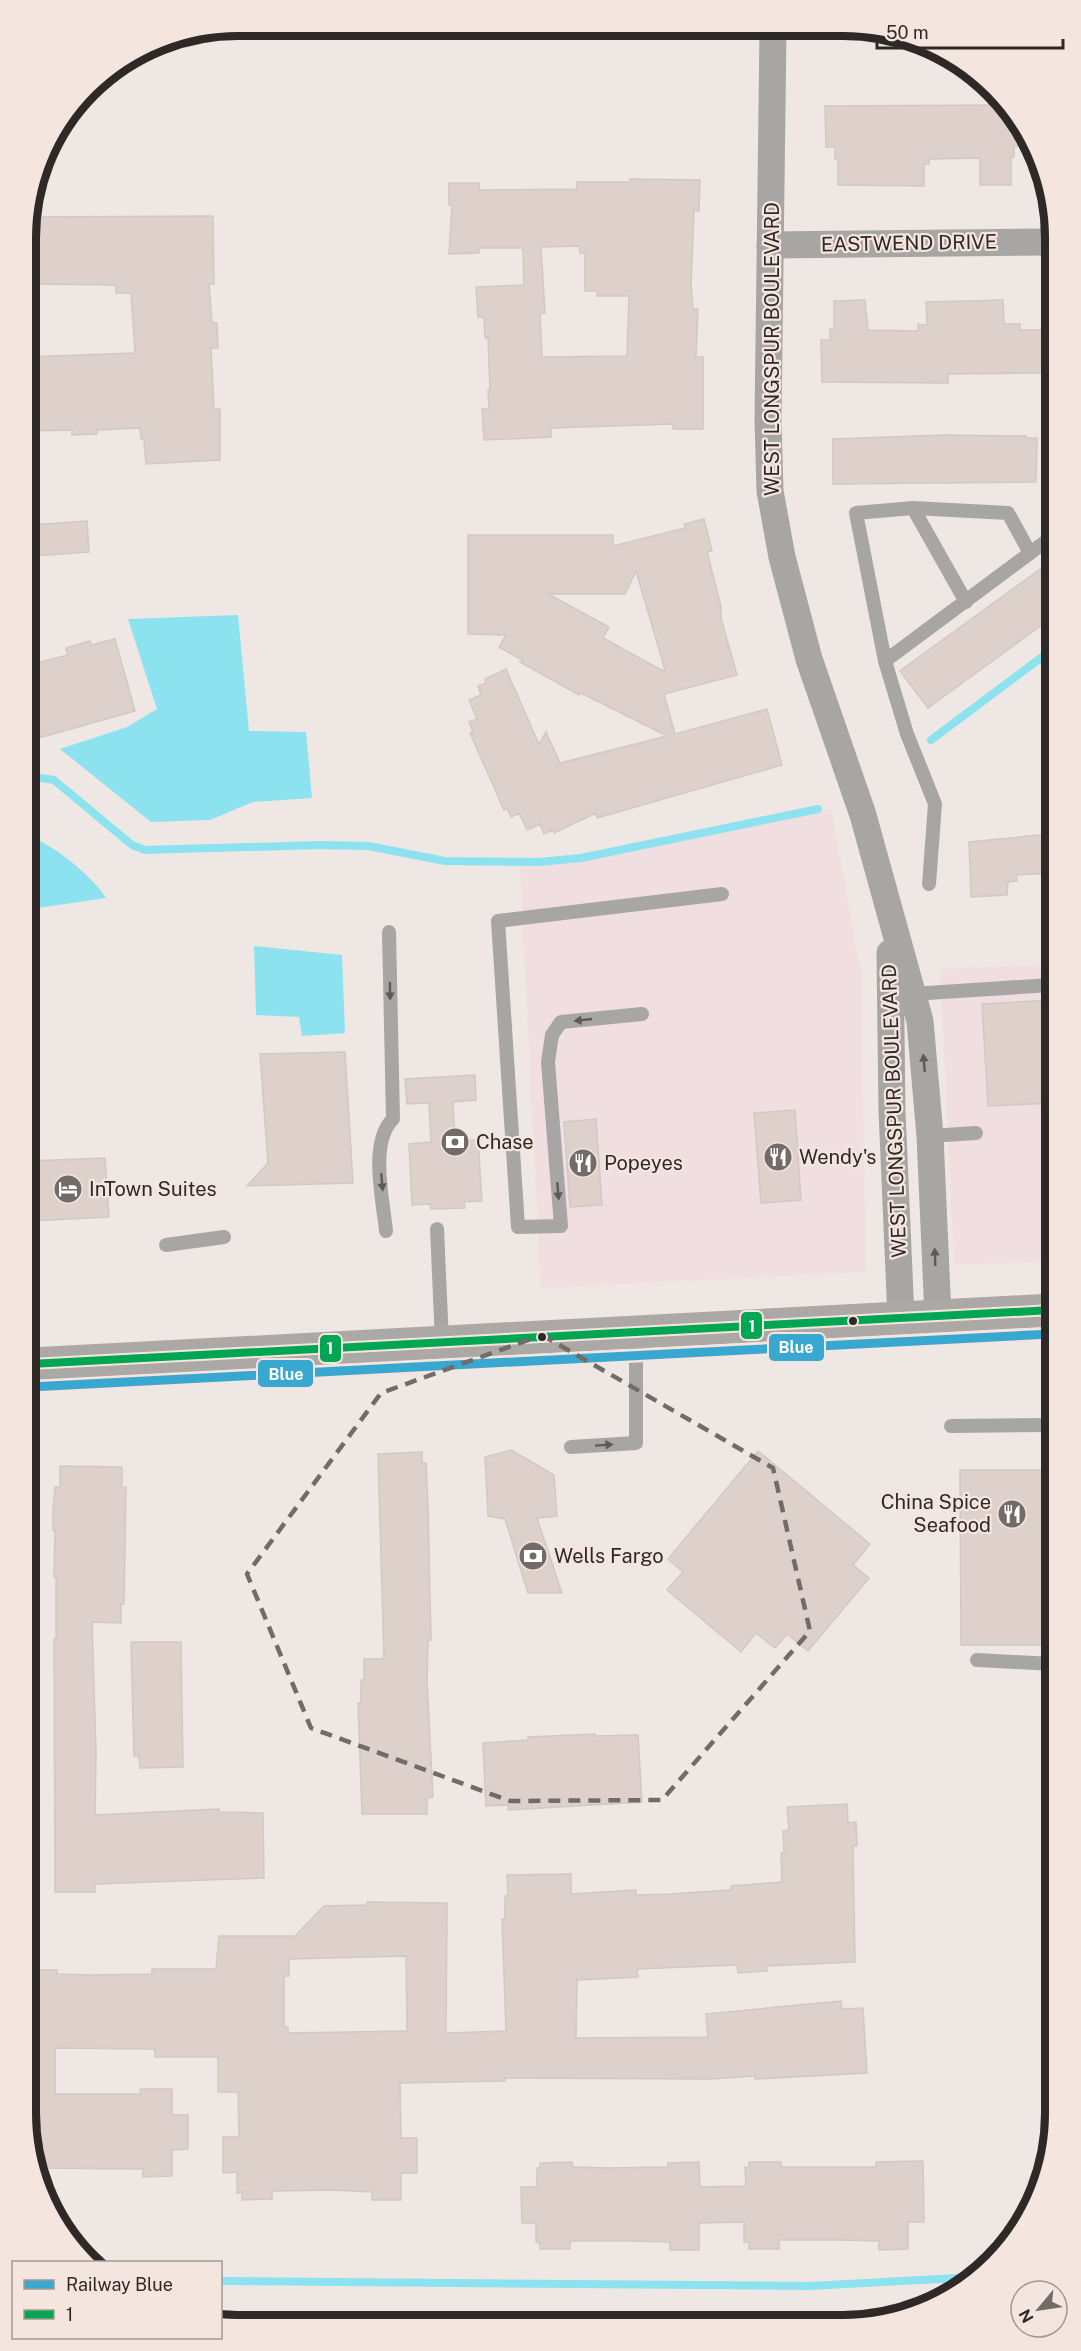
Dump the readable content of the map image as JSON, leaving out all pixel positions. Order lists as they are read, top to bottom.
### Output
{
  "streets": {
    "street": ["EASTWEND DRIVE", "WEST LONGSPUR BOULEVARD"]
  },
  "crossings": [
    ["EASTWEND DRIVE", "WEST LONGSPUR BOULEVARD"]
  ],
  "places": {
    "bank": ["Chase", "Wells Fargo"],
    "restaurant": ["Wendy's", "Popeyes", "China Spice Seafood"],
    "hotel": ["InTown Suites"]
  },
  "lines": ["transit line 1", "rail line Blue"],
  "legend": ["Railway Blue", "1"],
  "scale_bar": "50 m",
  "north": "bottom left"
}
